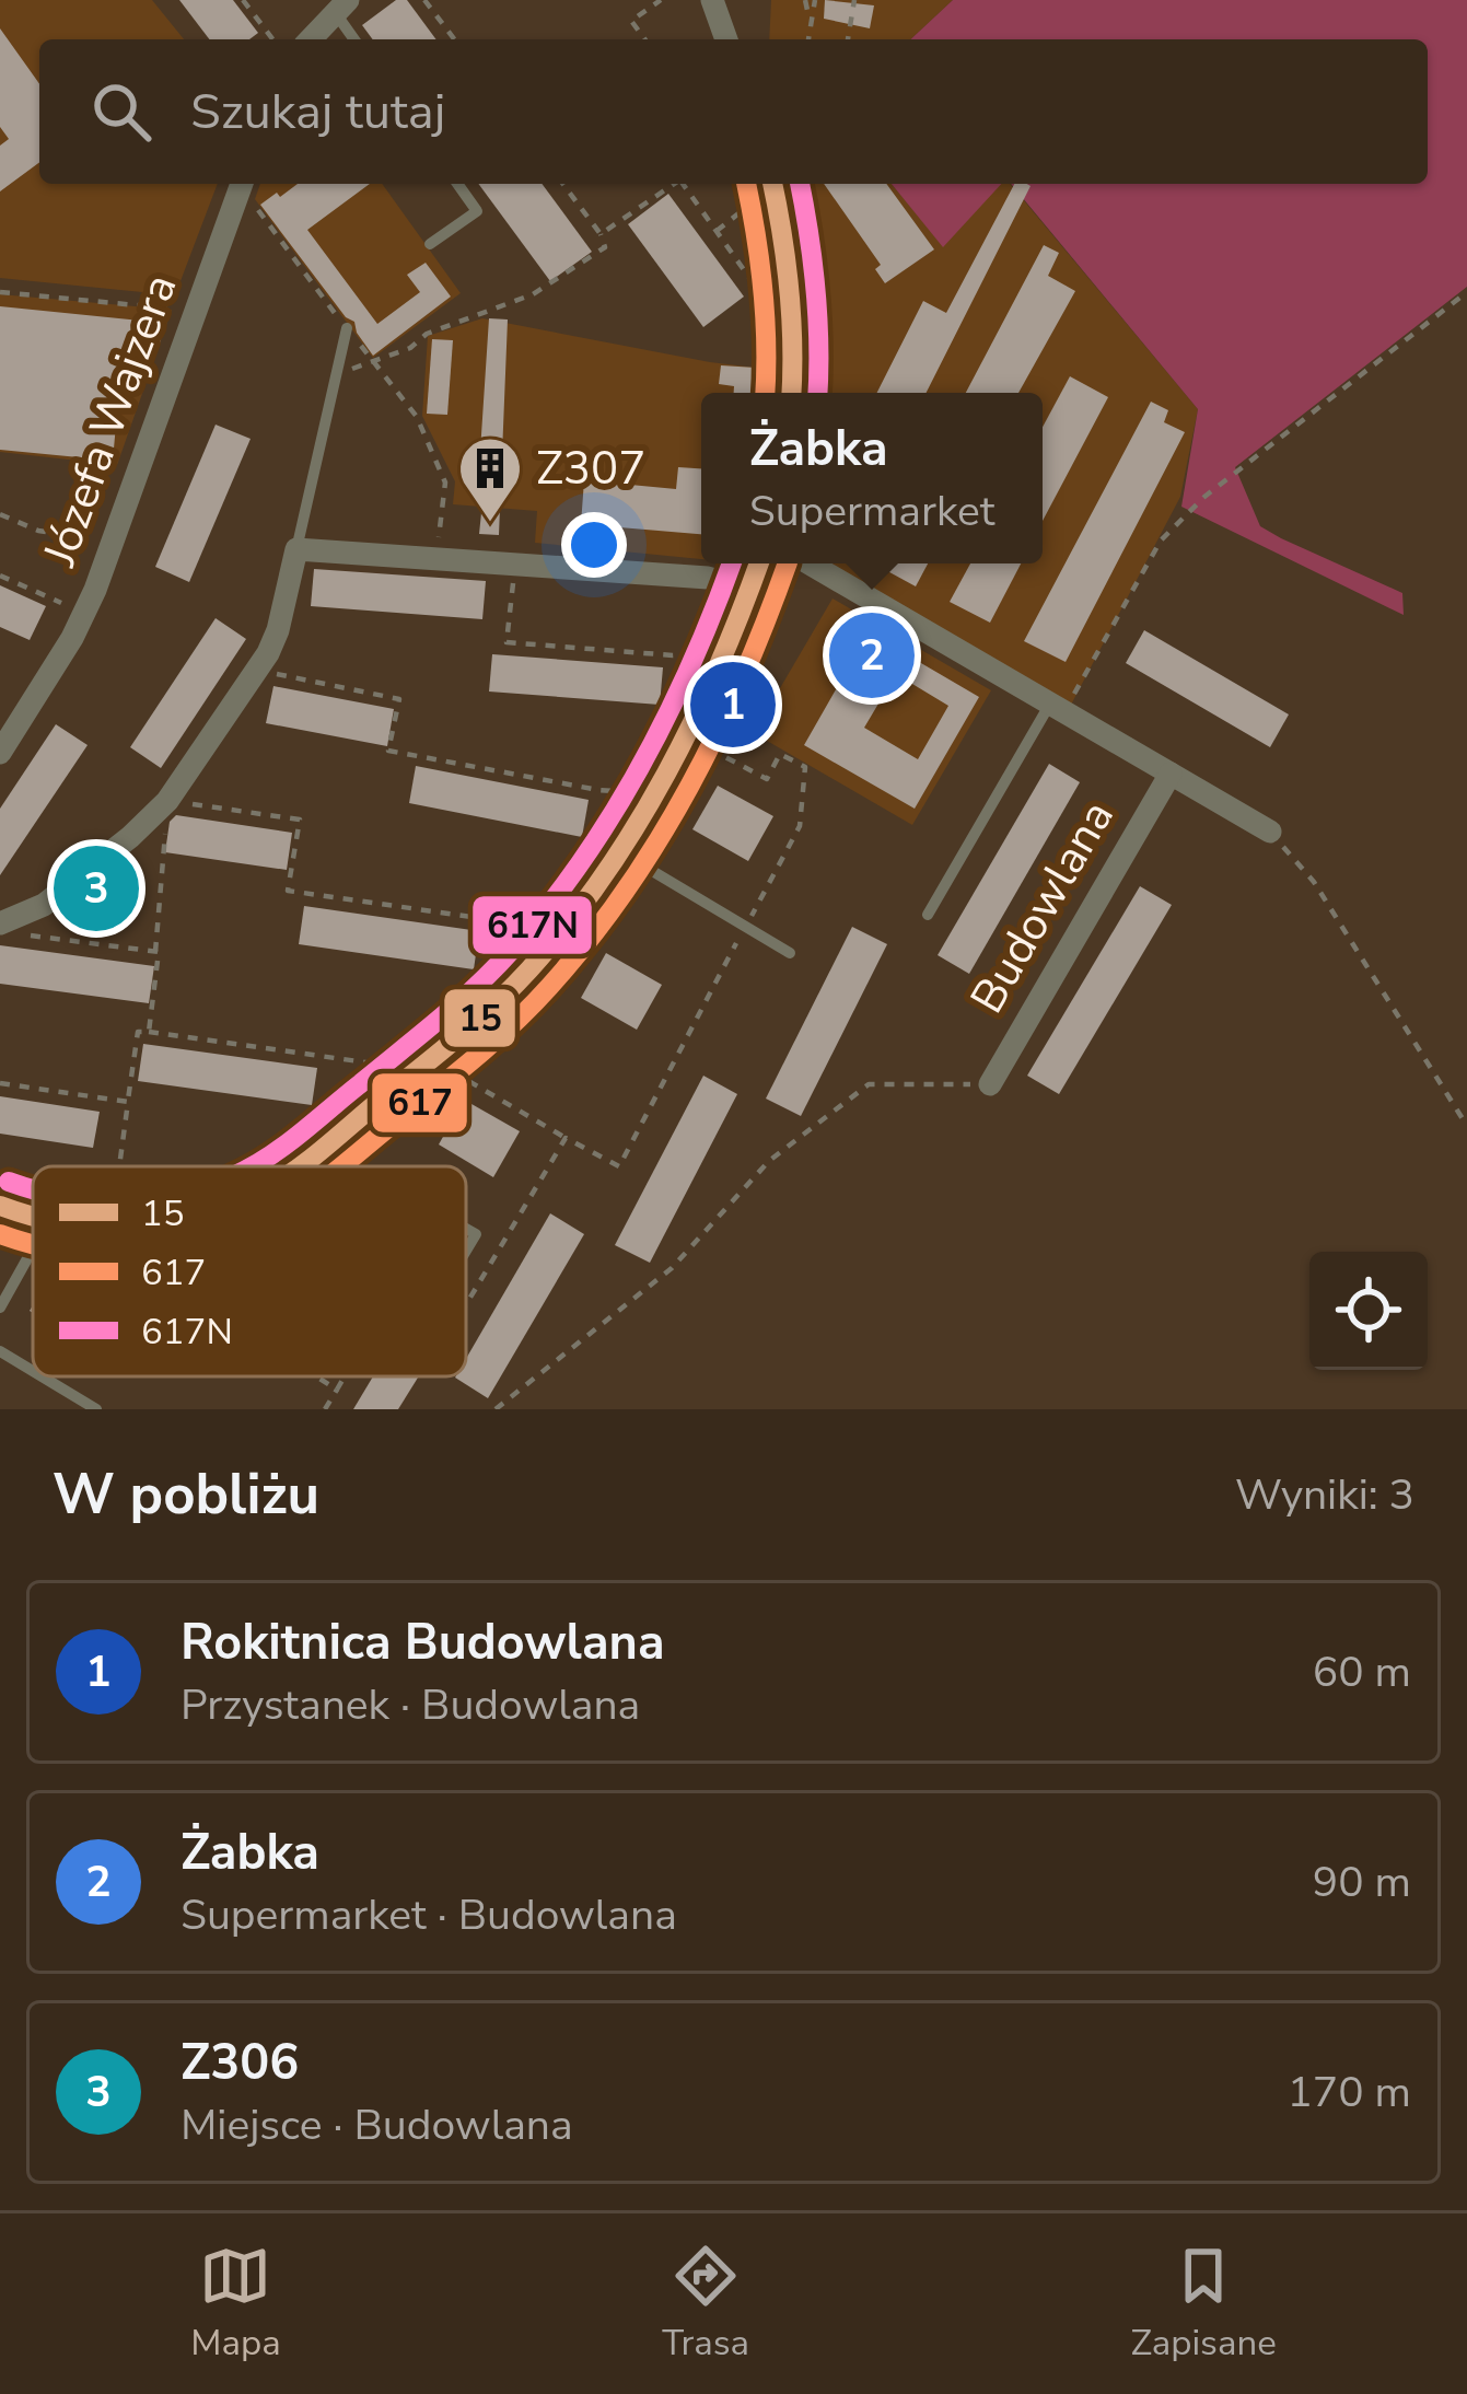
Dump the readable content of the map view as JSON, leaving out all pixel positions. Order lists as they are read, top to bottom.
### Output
{
  "streets": {
    "street": ["Józefa Wajzera", "Budowlana"]
  },
  "places": {
    "building": ["Z307"]
  },
  "lines": ["transit line 15", "transit line 617", "transit line 617N"],
  "legend": ["15", "617", "617N"],
  "page": {
    "search": "Szukaj tutaj",
    "popup": ["Żabka", "Supermarket"],
    "pins": ["2", "1", "3"],
    "heading": ["W pobliżu", "Wyniki: 3"],
    "list": [
      {
        "mark": "1",
        "name": "Rokitnica Budowlana",
        "note": "Przystanek · Budowlana",
        "value": "60 m"
      },
      {
        "mark": "2",
        "name": "Żabka",
        "note": "Supermarket · Budowlana",
        "value": "90 m"
      },
      {
        "mark": "3",
        "name": "Z306",
        "note": "Miejsce · Budowlana",
        "value": "170 m"
      }
    ],
    "nav": ["Mapa", "Trasa", "Zapisane"]
  }
}
